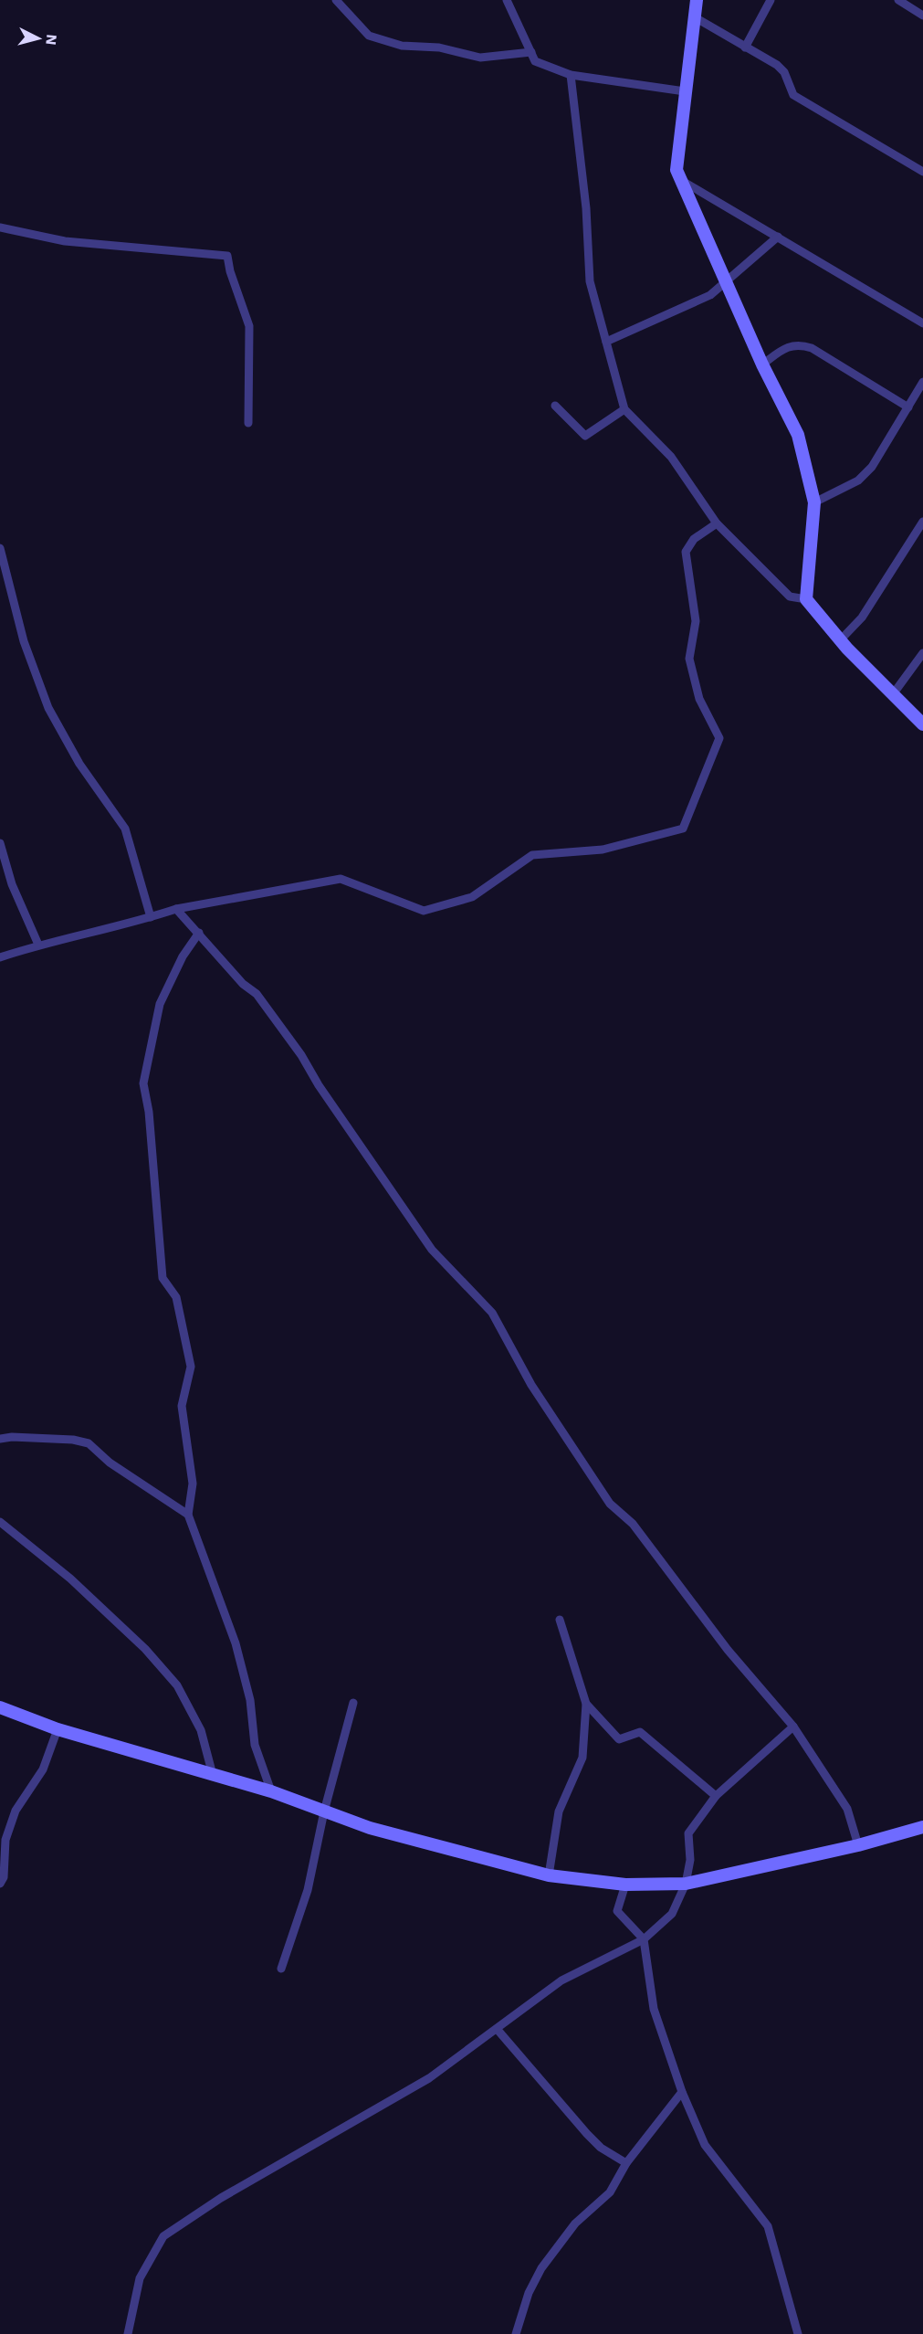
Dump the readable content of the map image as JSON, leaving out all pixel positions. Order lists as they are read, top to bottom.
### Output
{
  "north": "right"
}
